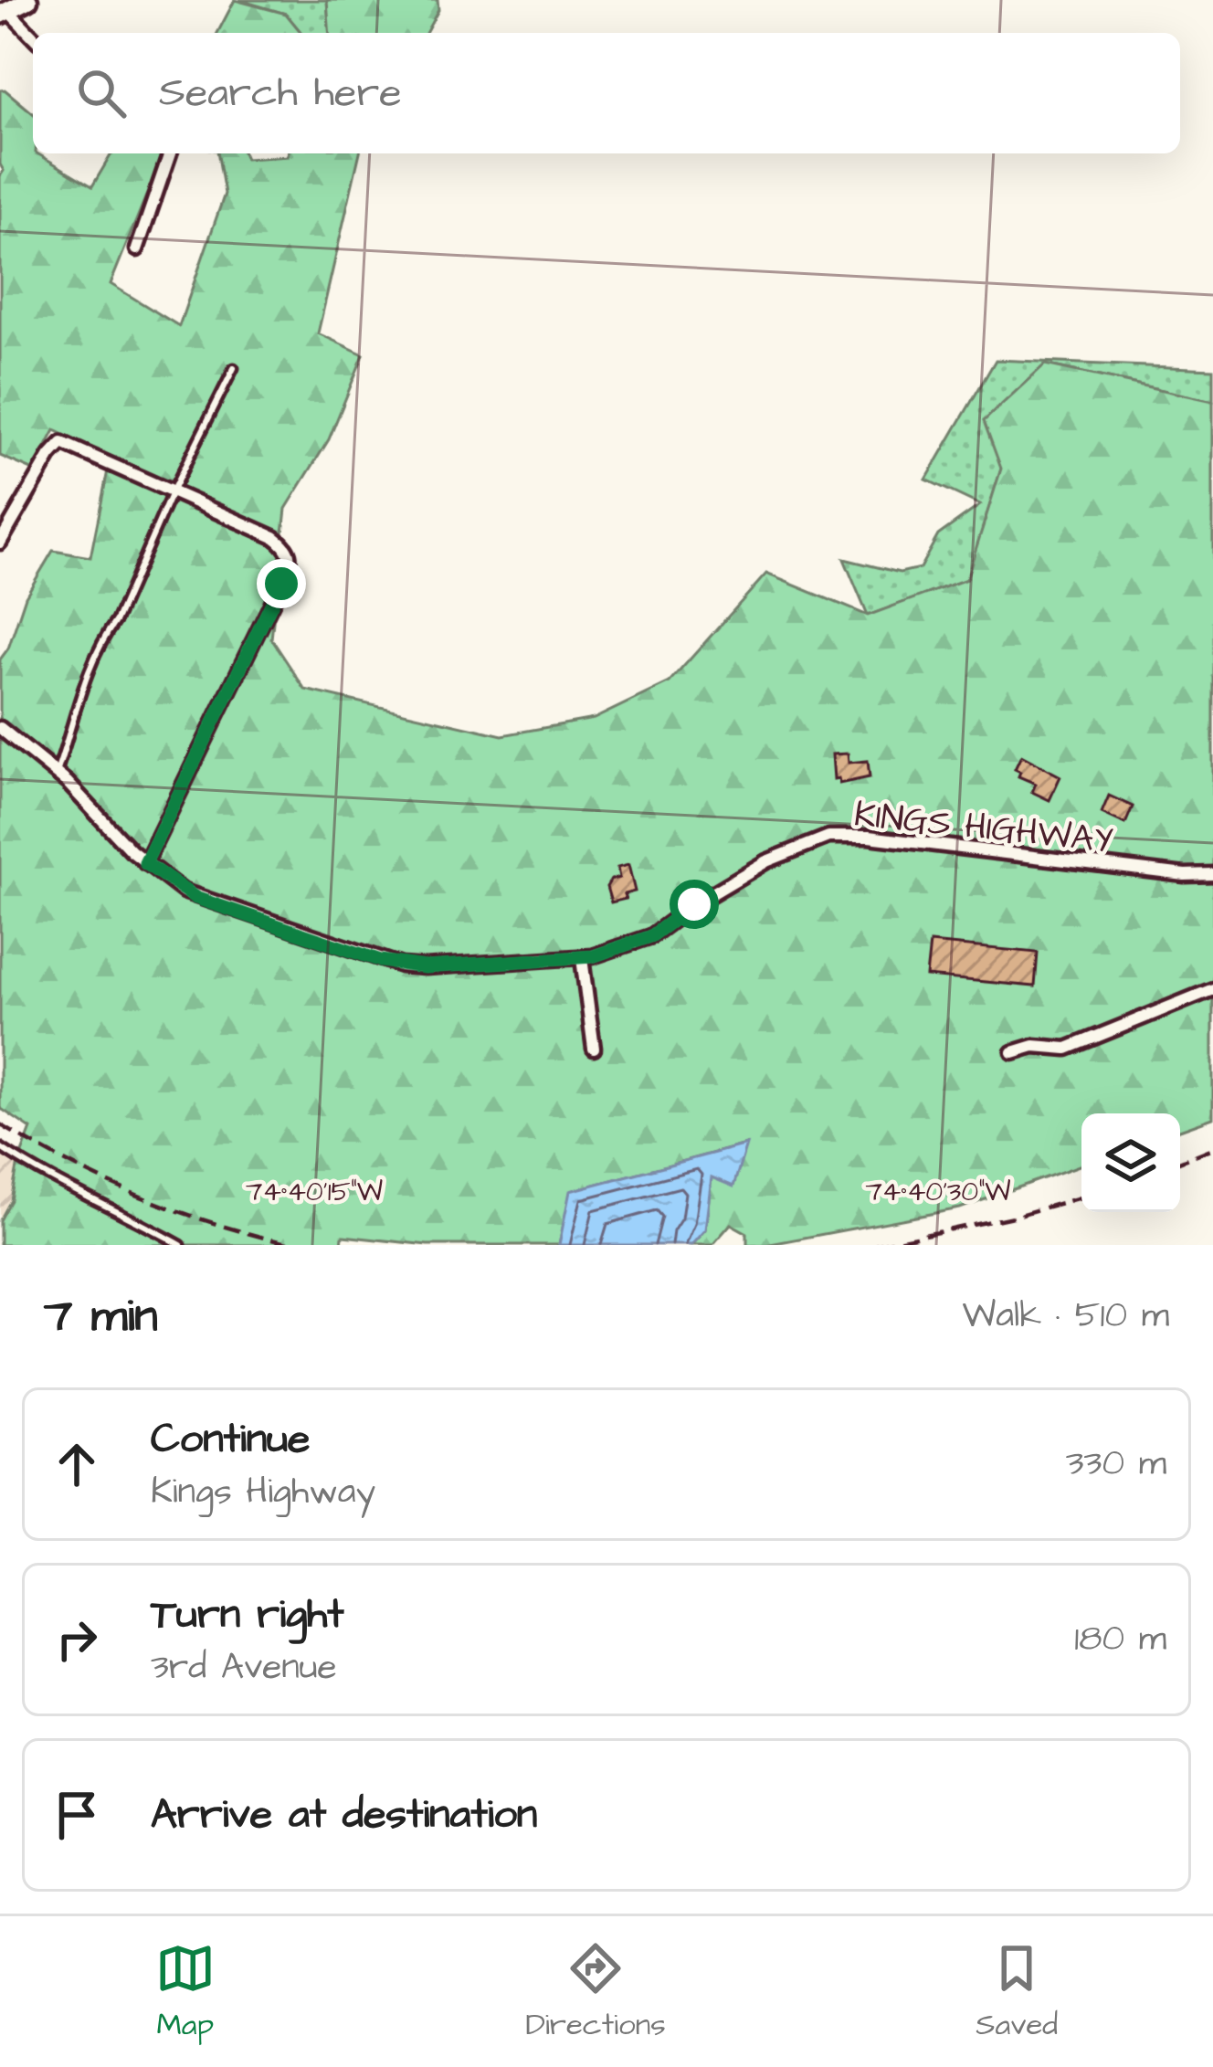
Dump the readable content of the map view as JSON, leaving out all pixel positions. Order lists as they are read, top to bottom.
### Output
{
  "streets": {
    "street": ["KINGS HIGHWAY"]
  },
  "page": {
    "search": "Search here",
    "heading": ["7 min", "Walk · 510 m"],
    "list": [
      ["Continue", "Kings Highway", "330 m"],
      ["Turn right", "3rd Avenue", "180 m"],
      "Arrive at destination"
    ],
    "nav": ["Map", "Directions", "Saved"]
  },
  "coordinates": ["74°40'15\"W", "74°40'30\"W"]
}
